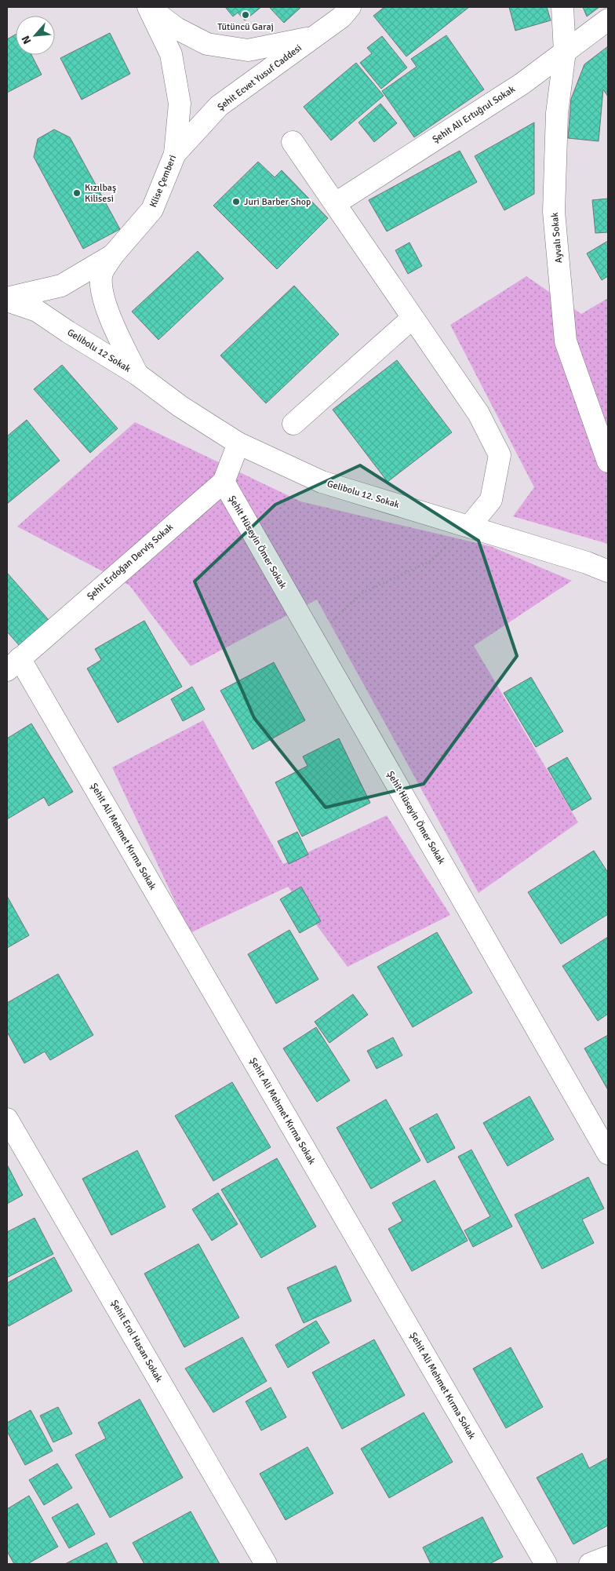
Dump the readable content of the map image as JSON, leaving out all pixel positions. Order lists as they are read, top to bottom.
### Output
{
  "streets": {
    "street": [
      "Şehit Ecvet Yusuf Caddesi",
      "Şehit Ali Ertuğrul Sokak",
      "Klise Çemberi",
      "Ayvalı Sokak",
      "Gelibolu 12 Sokak",
      "Gelibolu 12. Sokak",
      "Şehit Hüseyin Ömer Sokak",
      "Şehit Erdoğan Derviş Sokak",
      "Şehit Ali Mehmet Kırma Sokak",
      "Şehit Erol Hasan Sokak"
    ]
  },
  "crossings": [
    ["Şehit Ecvet Yusuf Caddesi", "Klise Çemberi"],
    ["Şehit Ali Ertuğrul Sokak", "Ayvalı Sokak"],
    ["Klise Çemberi", "Gelibolu 12 Sokak"],
    ["Gelibolu 12 Sokak", "Gelibolu 12. Sokak"],
    ["Gelibolu 12. Sokak", "Şehit Erdoğan Derviş Sokak"],
    ["Şehit Hüseyin Ömer Sokak", "Şehit Erdoğan Derviş Sokak"],
    ["Şehit Erdoğan Derviş Sokak", "Şehit Ali Mehmet Kırma Sokak"]
  ],
  "places": ["Tütüncü Garaj", "Kızılbaş Kilisesi", "Juri Barber Shop"],
  "north": "bottom left"
}
